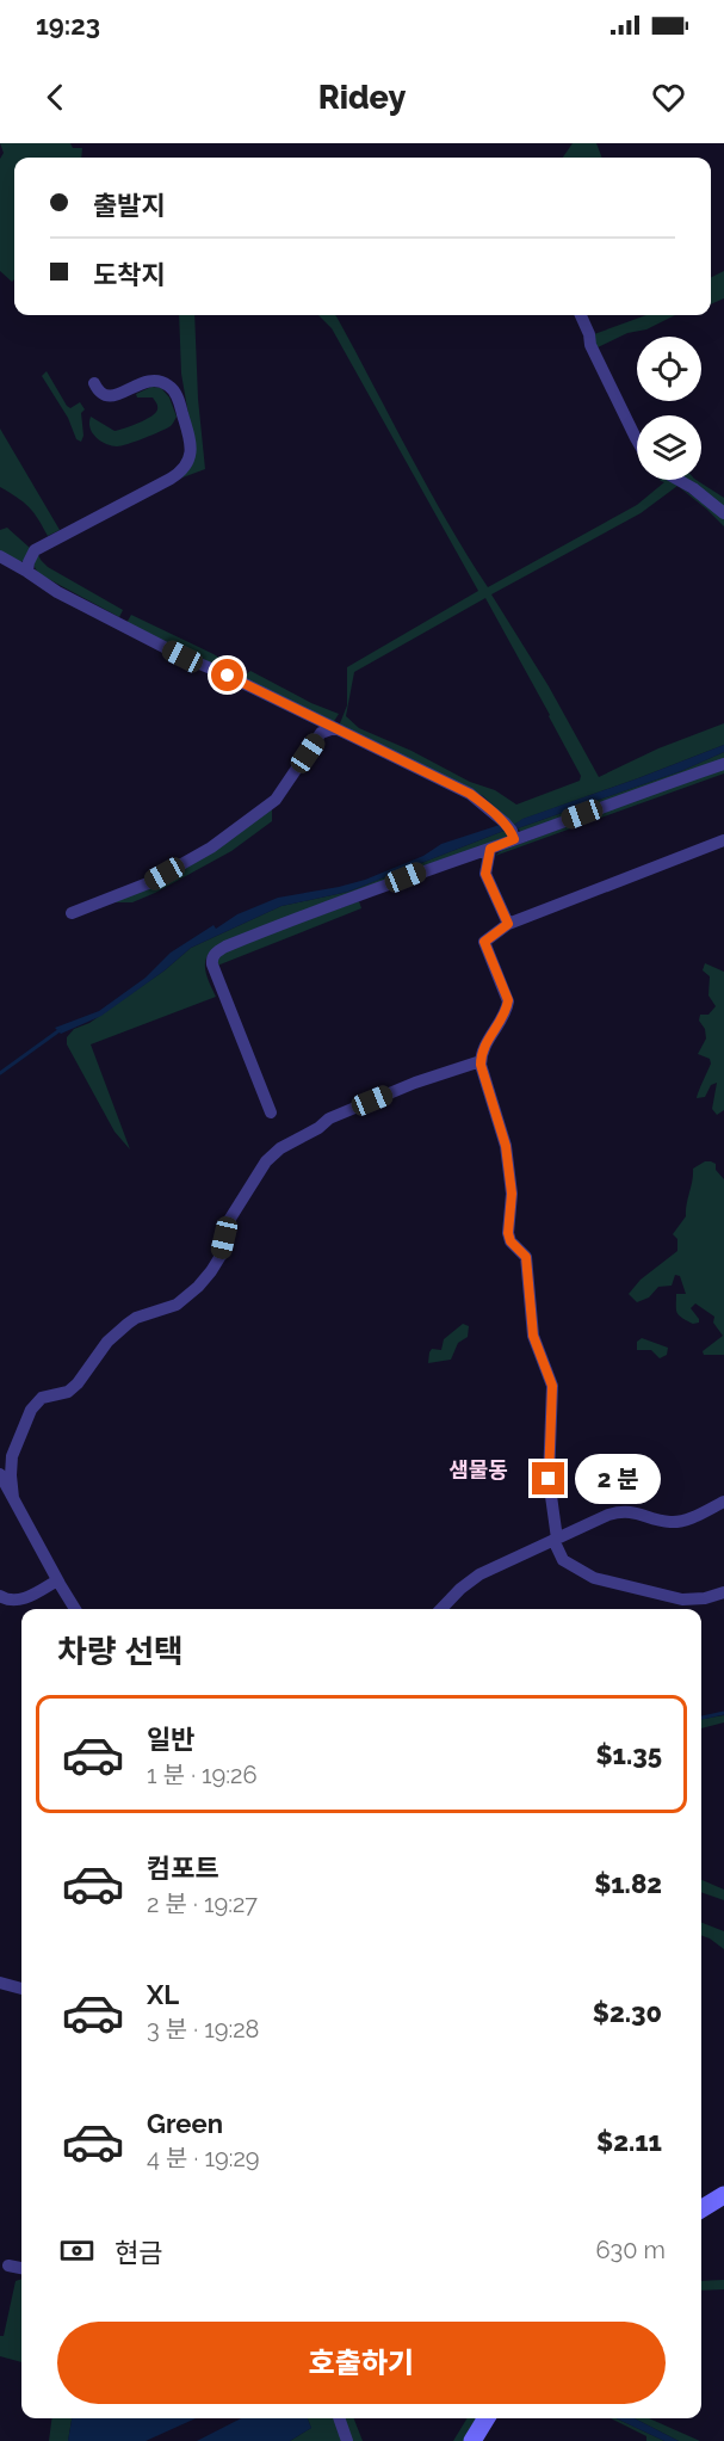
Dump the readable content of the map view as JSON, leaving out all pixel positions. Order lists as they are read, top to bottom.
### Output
{
  "districts": ["샘물동"],
  "page": {
    "status": "19:23",
    "header": "Ridey",
    "banner": ["출발지", "도착지"],
    "bubble": "2 분",
    "heading": "차량 선택",
    "list": [
      {
        "name": "일반",
        "note": "1 분 · 19:26",
        "value": "$1.35"
      },
      {
        "name": "컴포트",
        "note": "2 분 · 19:27",
        "value": "$1.82"
      },
      {
        "name": "XL",
        "note": "3 분 · 19:28",
        "value": "$2.30"
      },
      {
        "name": "Green",
        "note": "4 분 · 19:29",
        "value": "$2.11"
      }
    ],
    "pay": ["현금", "630 m"],
    "buttons": "호출하기"
  }
}
